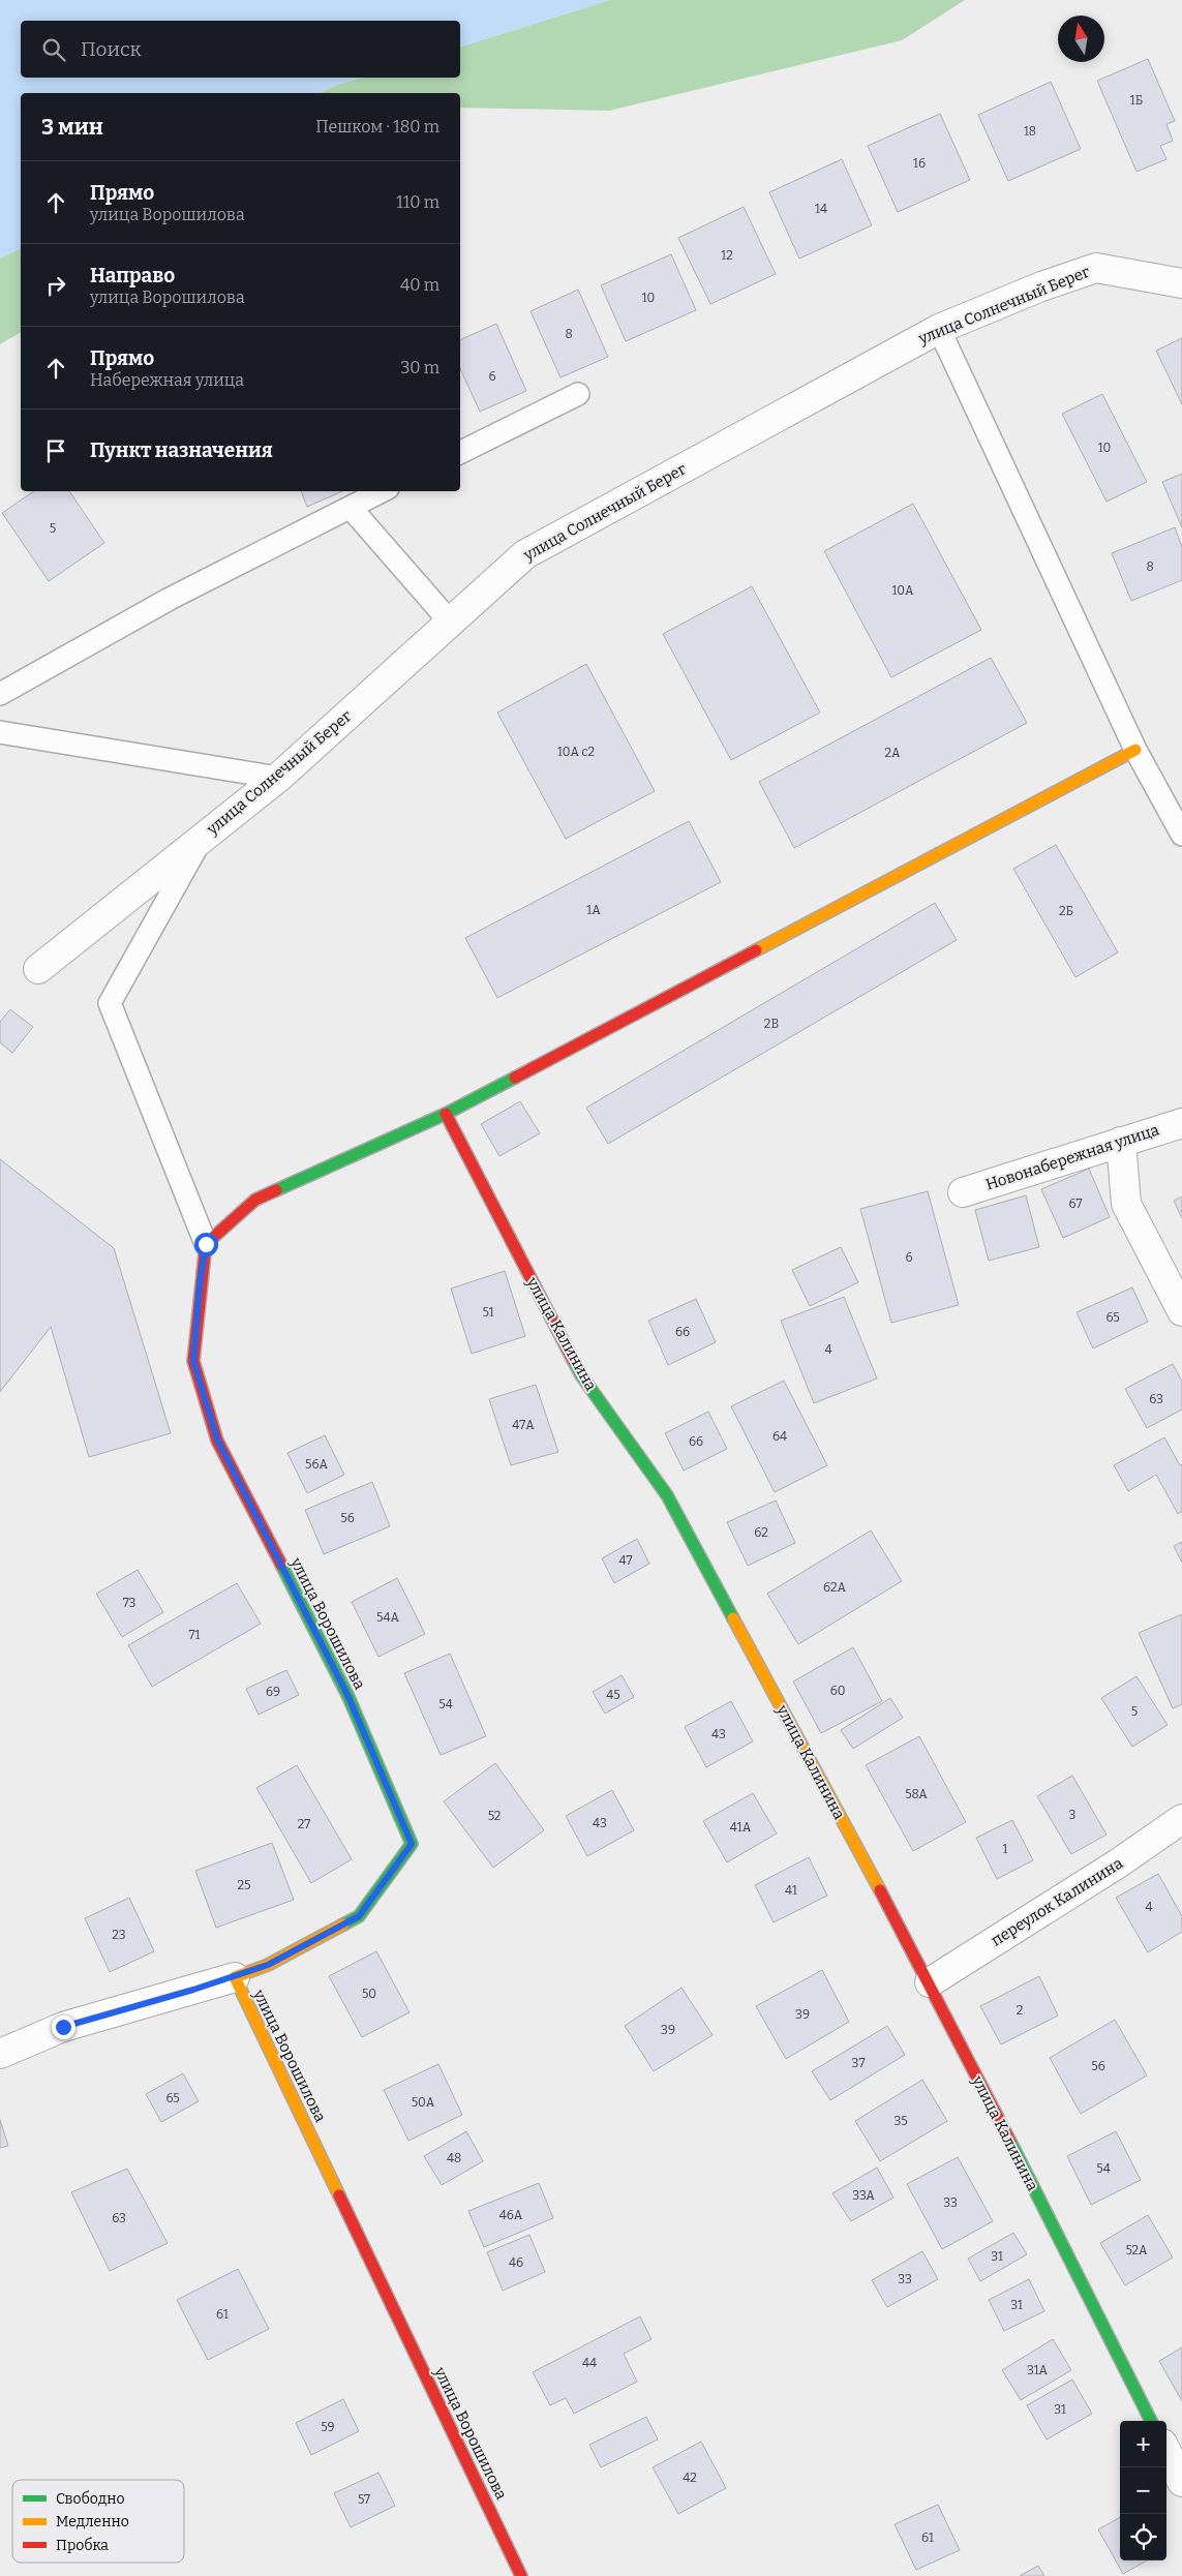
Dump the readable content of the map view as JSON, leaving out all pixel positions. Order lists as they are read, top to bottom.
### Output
{
  "streets": {
    "street": [
      "улица Солнечный Берег",
      "Новонабережная улица",
      "улица Калинина",
      "улица Ворошилова",
      "переулок Калинина"
    ]
  },
  "crossings": [
    ["улица Калинина", "переулок Калинина"]
  ],
  "house_numbers": [
    "1Б",
    "18",
    "16",
    "14",
    "12",
    "10",
    "8",
    "6",
    "10",
    "5",
    "8",
    "10А",
    "10А с2",
    "2А",
    "1А",
    "2Б",
    "2В",
    "67",
    "6",
    "51",
    "65",
    "66",
    "4",
    "63",
    "47А",
    "64",
    "66",
    "56А",
    "56",
    "62",
    "47",
    "62А",
    "73",
    "54А",
    "71",
    "60",
    "69",
    "45",
    "54",
    "5",
    "43",
    "58А",
    "3",
    "52",
    "43",
    "27",
    "41А",
    "1",
    "25",
    "41",
    "4",
    "23",
    "50",
    "2",
    "39",
    "39",
    "37",
    "56",
    "65",
    "50А",
    "35",
    "48",
    "54",
    "33А",
    "33",
    "46А",
    "63",
    "52А",
    "31",
    "46",
    "33",
    "31",
    "61",
    "44",
    "31А",
    "31",
    "59",
    "42",
    "57",
    "61"
  ],
  "legend": ["Свободно", "Медленно", "Пробка"],
  "north": "top",
  "page": {
    "search": "Поиск",
    "heading": ["3 мин", "Пешком · 180 m"],
    "list": [
      ["Прямо", "улица Ворошилова", "110 m"],
      ["Направо", "улица Ворошилова", "40 m"],
      ["Прямо", "Набережная улица", "30 m"],
      "Пункт назначения"
    ],
    "map_buttons": ["+", "−"]
  }
}
